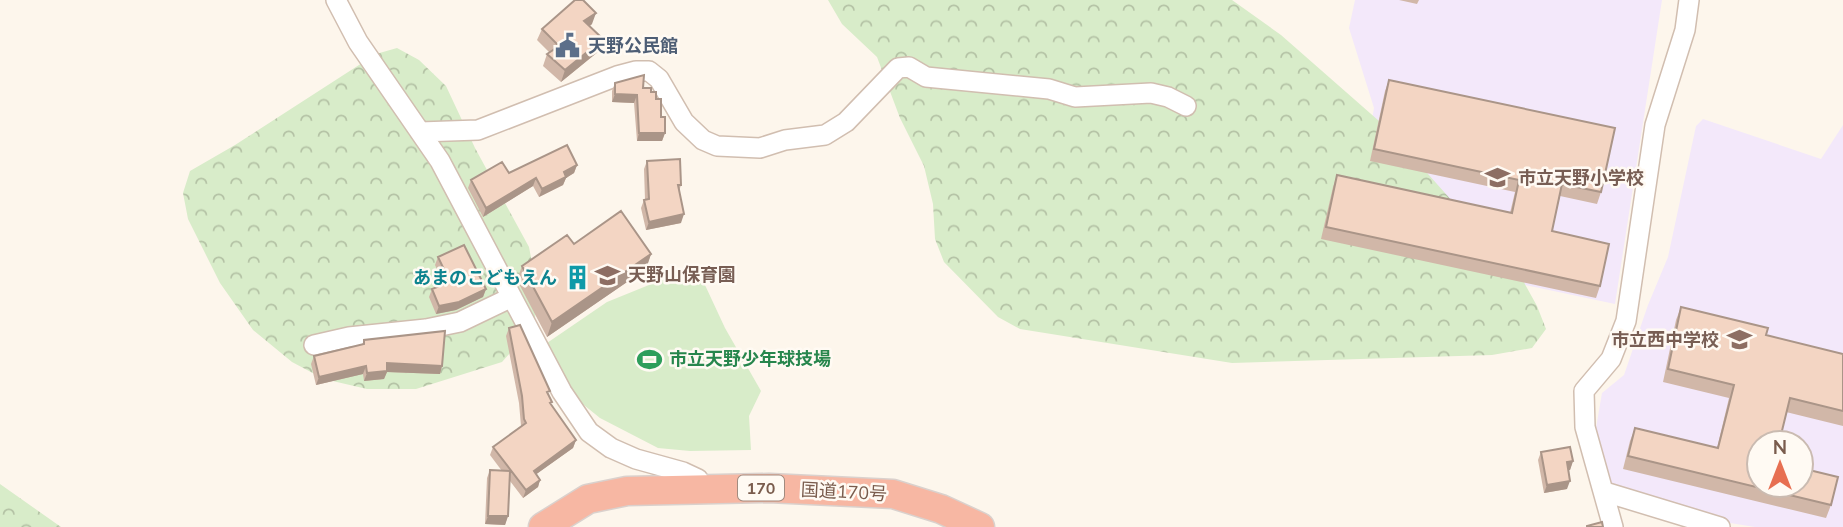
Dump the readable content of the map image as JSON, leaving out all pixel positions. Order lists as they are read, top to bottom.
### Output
{
  "streets": {
    "highway": ["170", "国道170号"]
  },
  "places": {
    "public building": ["天野公民館"],
    "school or university": ["市立天野小学校", "天野山保育園", "市立西中学校"],
    "building": ["あまのこどもえん"],
    "sports": ["市立天野少年球技場"]
  },
  "north": "top"
}
